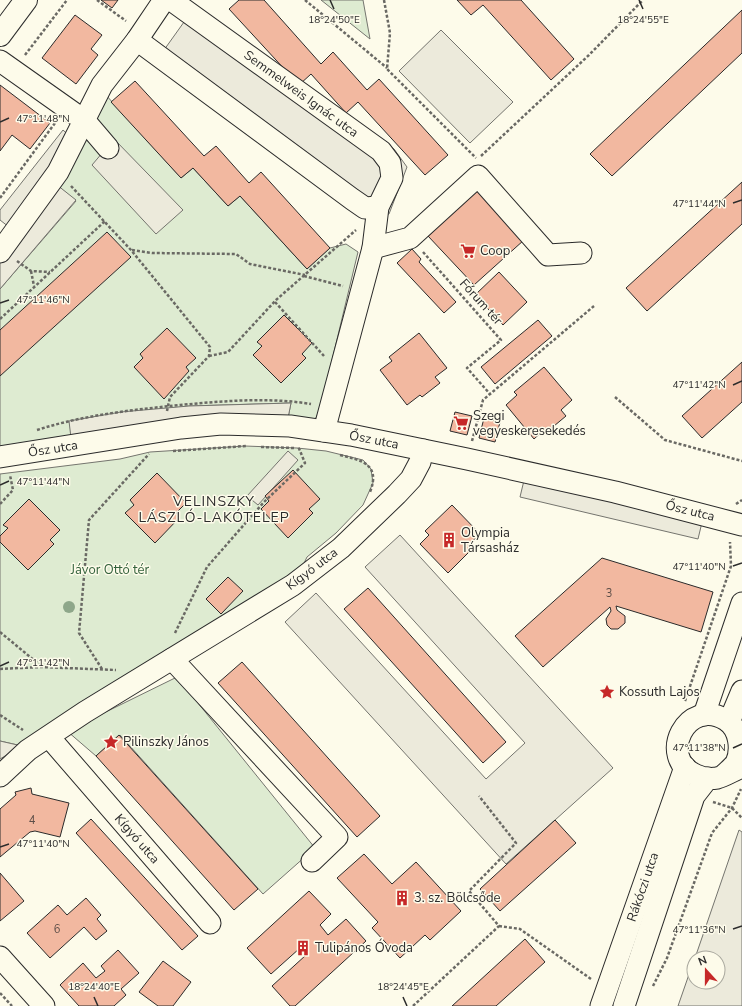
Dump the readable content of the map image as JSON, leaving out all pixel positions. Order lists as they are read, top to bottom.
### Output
{
  "streets": {
    "street": [
      "Semmelweis Ignác utca",
      "Ősz utca",
      "Kígyó utca",
      "Rákóczi utca"
    ],
    "path": ["Fórum tér"]
  },
  "crossings": [
    ["Semmelweis Ignác utca", "Ősz utca"],
    ["Ősz utca", "Kígyó utca"]
  ],
  "districts": ["VELINSZKY LÁSZLÓ-LAKÓTELEP"],
  "parks": ["Jávor Ottó tér"],
  "places": {
    "supermarket": ["Coop", "Szegi vegyeskeresekedés"],
    "building": ["Olympia Társasház", "3. sz. Bölcsőde", "Tulipános Óvoda"],
    "place": ["Kossuth Lajos", "Pilinszky János"]
  },
  "house_numbers": ["3", "4", "6"],
  "north": "top",
  "coordinates": [
    "18°24'50\"E",
    "18°24'55\"E",
    "47°11'48\"N",
    "47°11'44\"N",
    "47°11'46\"N",
    "47°11'42\"N",
    "47°11'40\"N",
    "47°11'38\"N",
    "47°11'36\"N",
    "18°24'40\"E",
    "18°24'45\"E"
  ]
}
